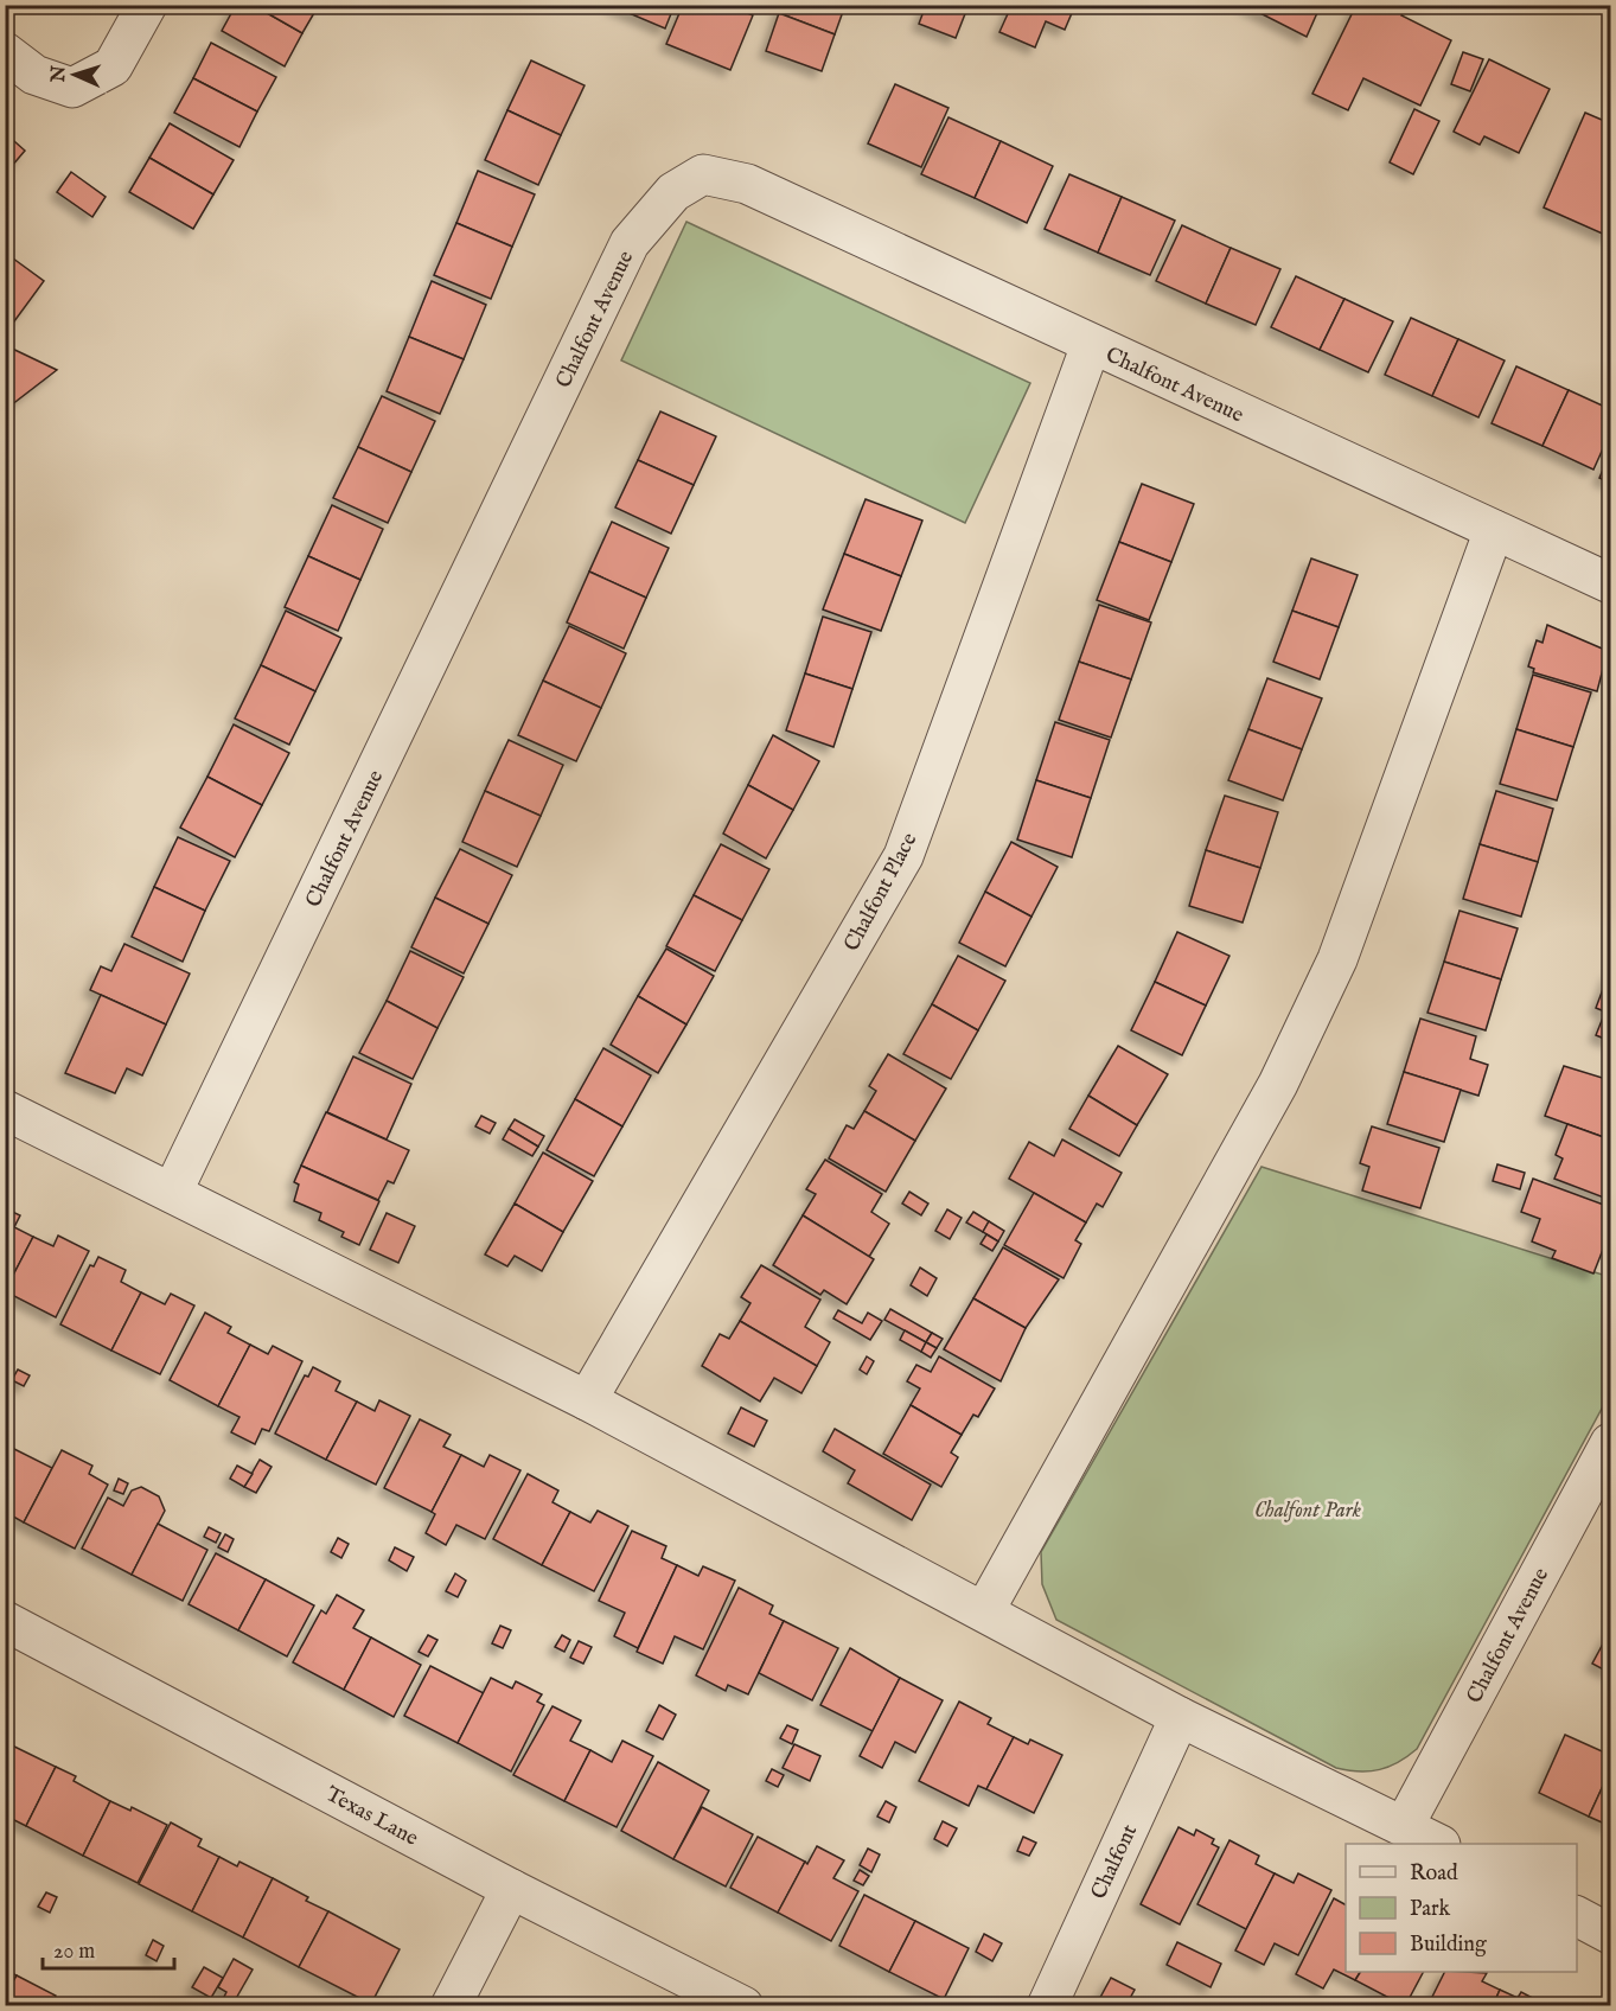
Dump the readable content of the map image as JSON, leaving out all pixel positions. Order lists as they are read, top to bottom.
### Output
{
  "streets": {
    "street": [
      "Chalfont Avenue",
      "Chalfont Place",
      "Texas Lane",
      "Chalfont"
    ]
  },
  "crossings": [
    ["Chalfont Avenue", "Chalfont Place"]
  ],
  "parks": ["Chalfont Park"],
  "legend": ["Road", "Park", "Building"],
  "scale_bar": "20 m",
  "north": "left"
}
